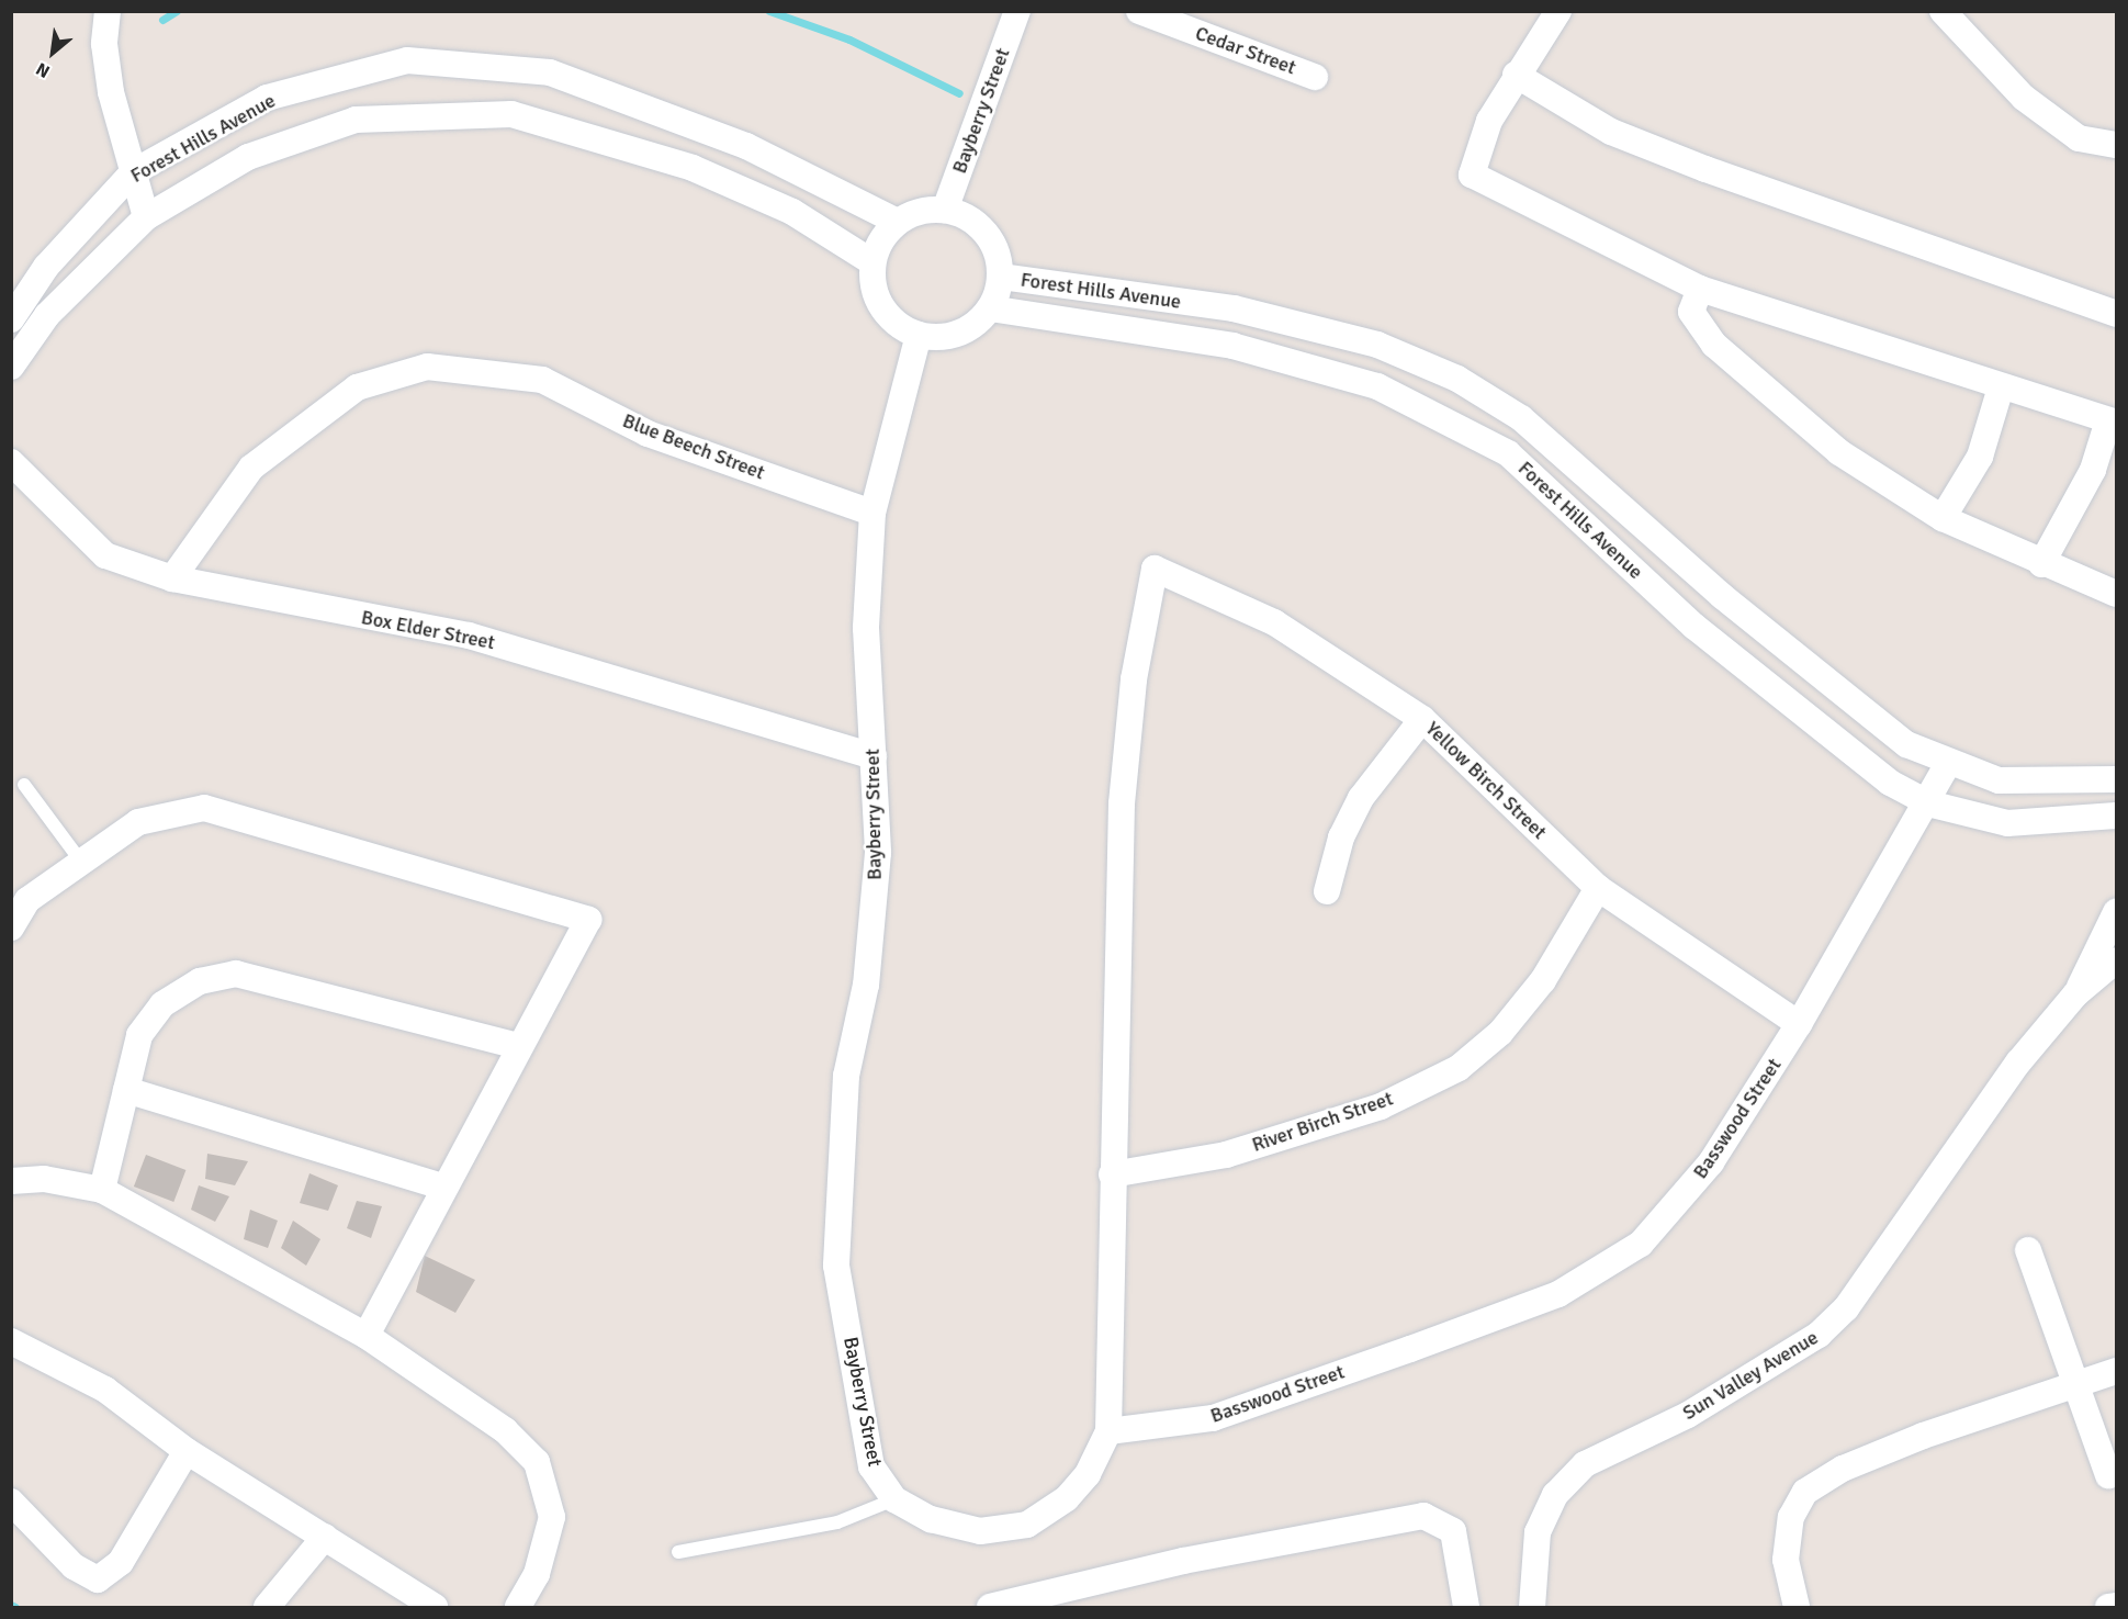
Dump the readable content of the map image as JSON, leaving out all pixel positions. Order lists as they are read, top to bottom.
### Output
{
  "streets": {
    "street": [
      "Cedar Street",
      "Bayberry Street",
      "Forest Hills Avenue",
      "Blue Beech Street",
      "Box Elder Street",
      "Yellow Birch Street",
      "Basswood Street",
      "River Birch Street",
      "Sun Valley Avenue"
    ]
  },
  "crossings": [
    ["Bayberry Street", "Forest Hills Avenue"],
    ["Bayberry Street", "Blue Beech Street"],
    ["Bayberry Street", "Box Elder Street"],
    ["Bayberry Street", "Yellow Birch Street"],
    ["Bayberry Street", "Basswood Street"],
    ["Bayberry Street", "River Birch Street"],
    ["Forest Hills Avenue", "Basswood Street"],
    ["Blue Beech Street", "Box Elder Street"],
    ["Yellow Birch Street", "Basswood Street"],
    ["Yellow Birch Street", "River Birch Street"]
  ],
  "north": "bottom left"
}
